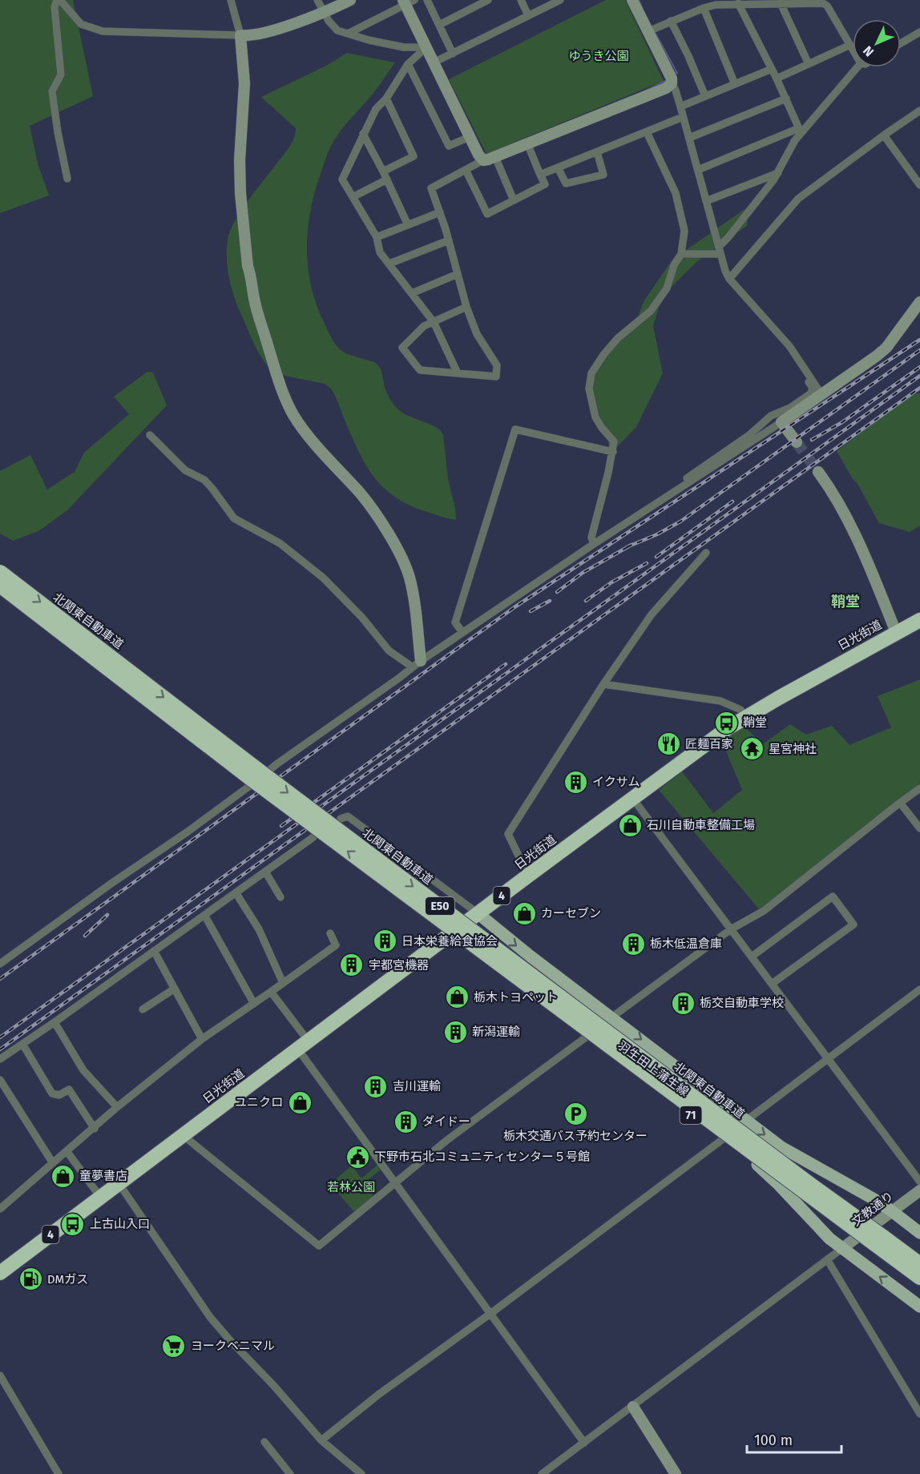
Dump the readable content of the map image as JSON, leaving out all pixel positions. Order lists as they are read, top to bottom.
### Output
{
  "streets": {
    "highway": [
      "北関東自動車道",
      "日光街道",
      "4",
      "E50"
    ],
    "main road": ["羽生田上蒲生線", "71"],
    "street": ["文教通り"]
  },
  "crossings": [
    ["日光街道", "羽生田上蒲生線"],
    ["羽生田上蒲生線", "文教通り"]
  ],
  "districts": ["鞘堂"],
  "parks": ["ゆうき公園", "若林公園"],
  "places": {
    "bus stop": ["鞘堂", "上古山入口"],
    "restaurant": ["匠麺百家"],
    "temple": ["星宮神社"],
    "building": [
      "イクサム",
      "日本栄養給食協会",
      "栃木低温倉庫",
      "宇都宮機器",
      "栃交自動車学校",
      "新潟運輸",
      "吉川運輸",
      "ダイドー"
    ],
    "shop": [
      "石川自動車整備工場",
      "カーセブン",
      "栃木トヨペット",
      "ユニクロ",
      "童夢書店"
    ],
    "parking": ["栃木交通バス予約センター"],
    "public building": ["下野市石北コミュニティセンター５号館"],
    "fuel station": ["DMガス"],
    "supermarket": ["ヨークベニマル"]
  },
  "scale_bar": "100 m",
  "north": "bottom left"
}
